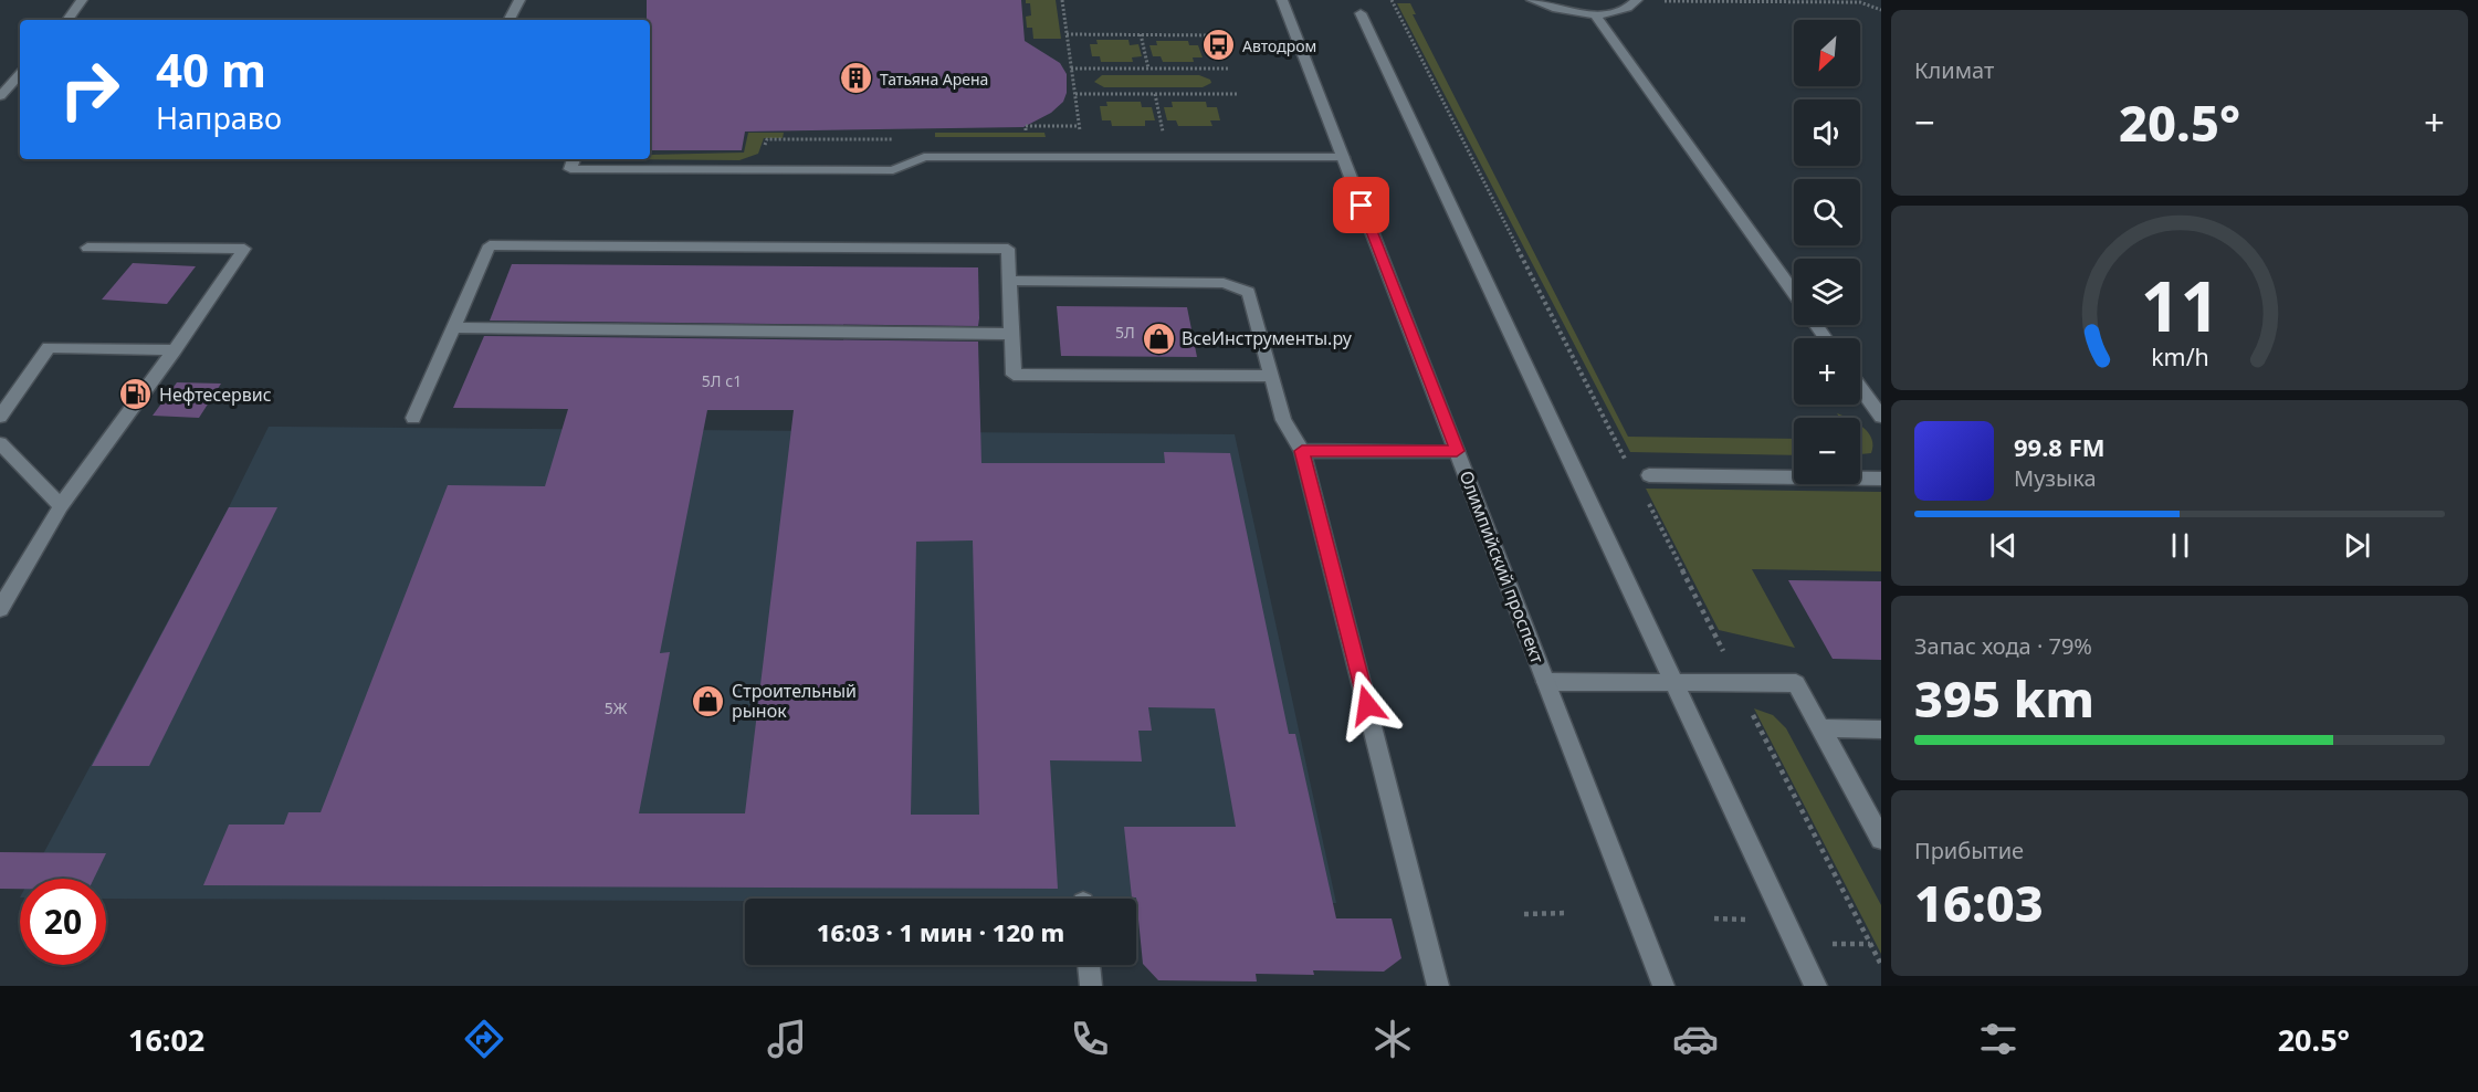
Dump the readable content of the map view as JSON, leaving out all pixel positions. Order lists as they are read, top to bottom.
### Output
{
  "streets": {
    "street": ["Олимпийский проспект"]
  },
  "places": {
    "bus stop": ["Автодром"],
    "building": ["Татьяна Арена"],
    "shop": ["ВсеИнструменты.ру", "Строительный рынок"],
    "fuel station": ["Нефтесервис"]
  },
  "house_numbers": ["5Л", "5Л с1", "5Ж"],
  "north": "bottom left",
  "page": {
    "tile": [
      "Климат",
      ["Запас хода · 79%", "395 km"],
      ["Прибытие", "16:03"]
    ],
    "map_buttons": ["+", "−"],
    "turn": ["40 m", "Направо"],
    "heat": ["−", "20.5°", "+"],
    "song": ["99.8 FM", "Музыка"],
    "limit": "20",
    "trip": "16:03 · 1 мин · 120 m",
    "tabs": ["16:02", "20.5°"],
    "gauge": ["11", "km/h"]
  }
}
